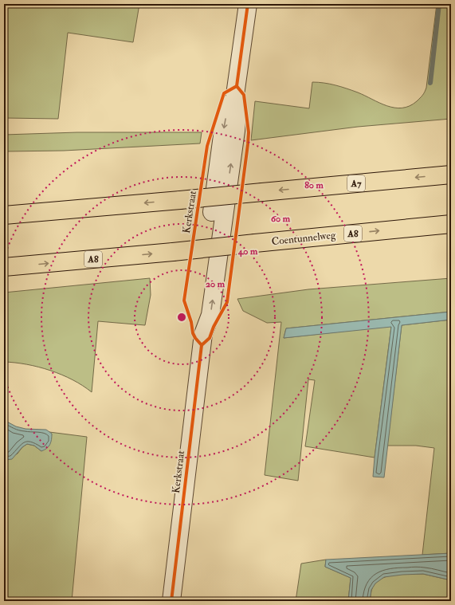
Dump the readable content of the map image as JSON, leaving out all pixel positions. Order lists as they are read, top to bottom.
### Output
{
  "streets": {
    "highway": ["A7", "A8", "Coentunnelweg"],
    "street": ["Kerkstraat"]
  },
  "rings": [
    "80 m",
    "60 m",
    "40 m",
    "20 m"
  ]
}
